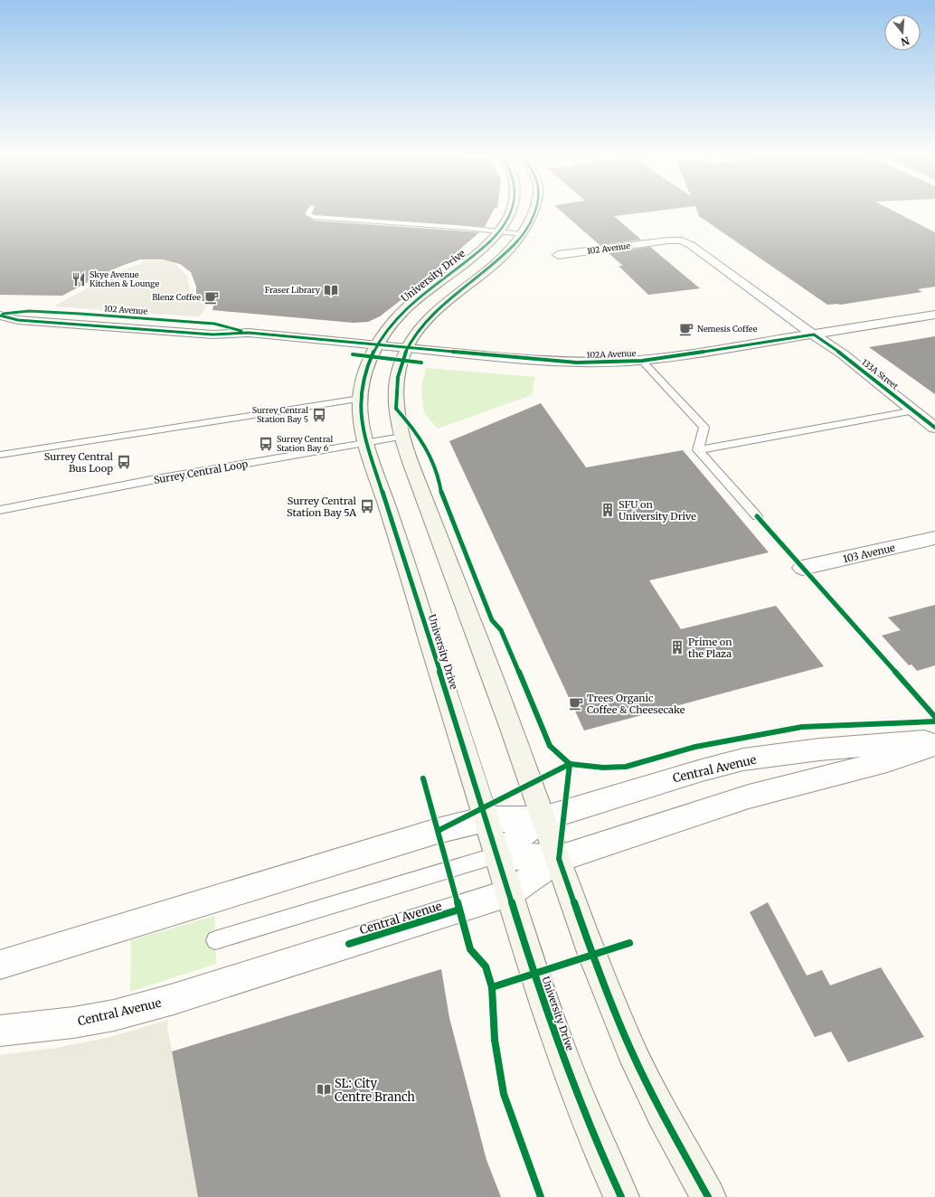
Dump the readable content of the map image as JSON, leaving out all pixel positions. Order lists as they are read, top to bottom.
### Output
{
  "streets": {
    "main road": ["University Drive"],
    "street": [
      "102 Avenue",
      "102A Avenue",
      "133A Street",
      "103 Avenue",
      "Central Avenue"
    ],
    "lane": ["Surrey Central Loop"]
  },
  "crossings": [
    ["102 Avenue", "University Drive"],
    ["102 Avenue", "102A Avenue"],
    ["102 Avenue", "133A Street"],
    ["University Drive", "Surrey Central Loop"],
    ["University Drive", "Central Avenue"],
    ["102A Avenue", "133A Street"]
  ],
  "places": {
    "restaurant": ["Skye Avenue Kitchen & Lounge"],
    "library": ["Fraser Library", "SL: City Centre Branch"],
    "cafe": ["Blenz Coffee", "Nemesis Coffee", "Trees Organic Coffee & Cheesecake"],
    "bus stop": [
      "Surrey Central Station Bay 5",
      "Surrey Central Station Bay 6",
      "Surrey Central Bus Loop",
      "Surrey Central Station Bay 5A"
    ],
    "building": ["SFU on University Drive", "Prime on the Plaza"]
  },
  "north": "bottom"
}
